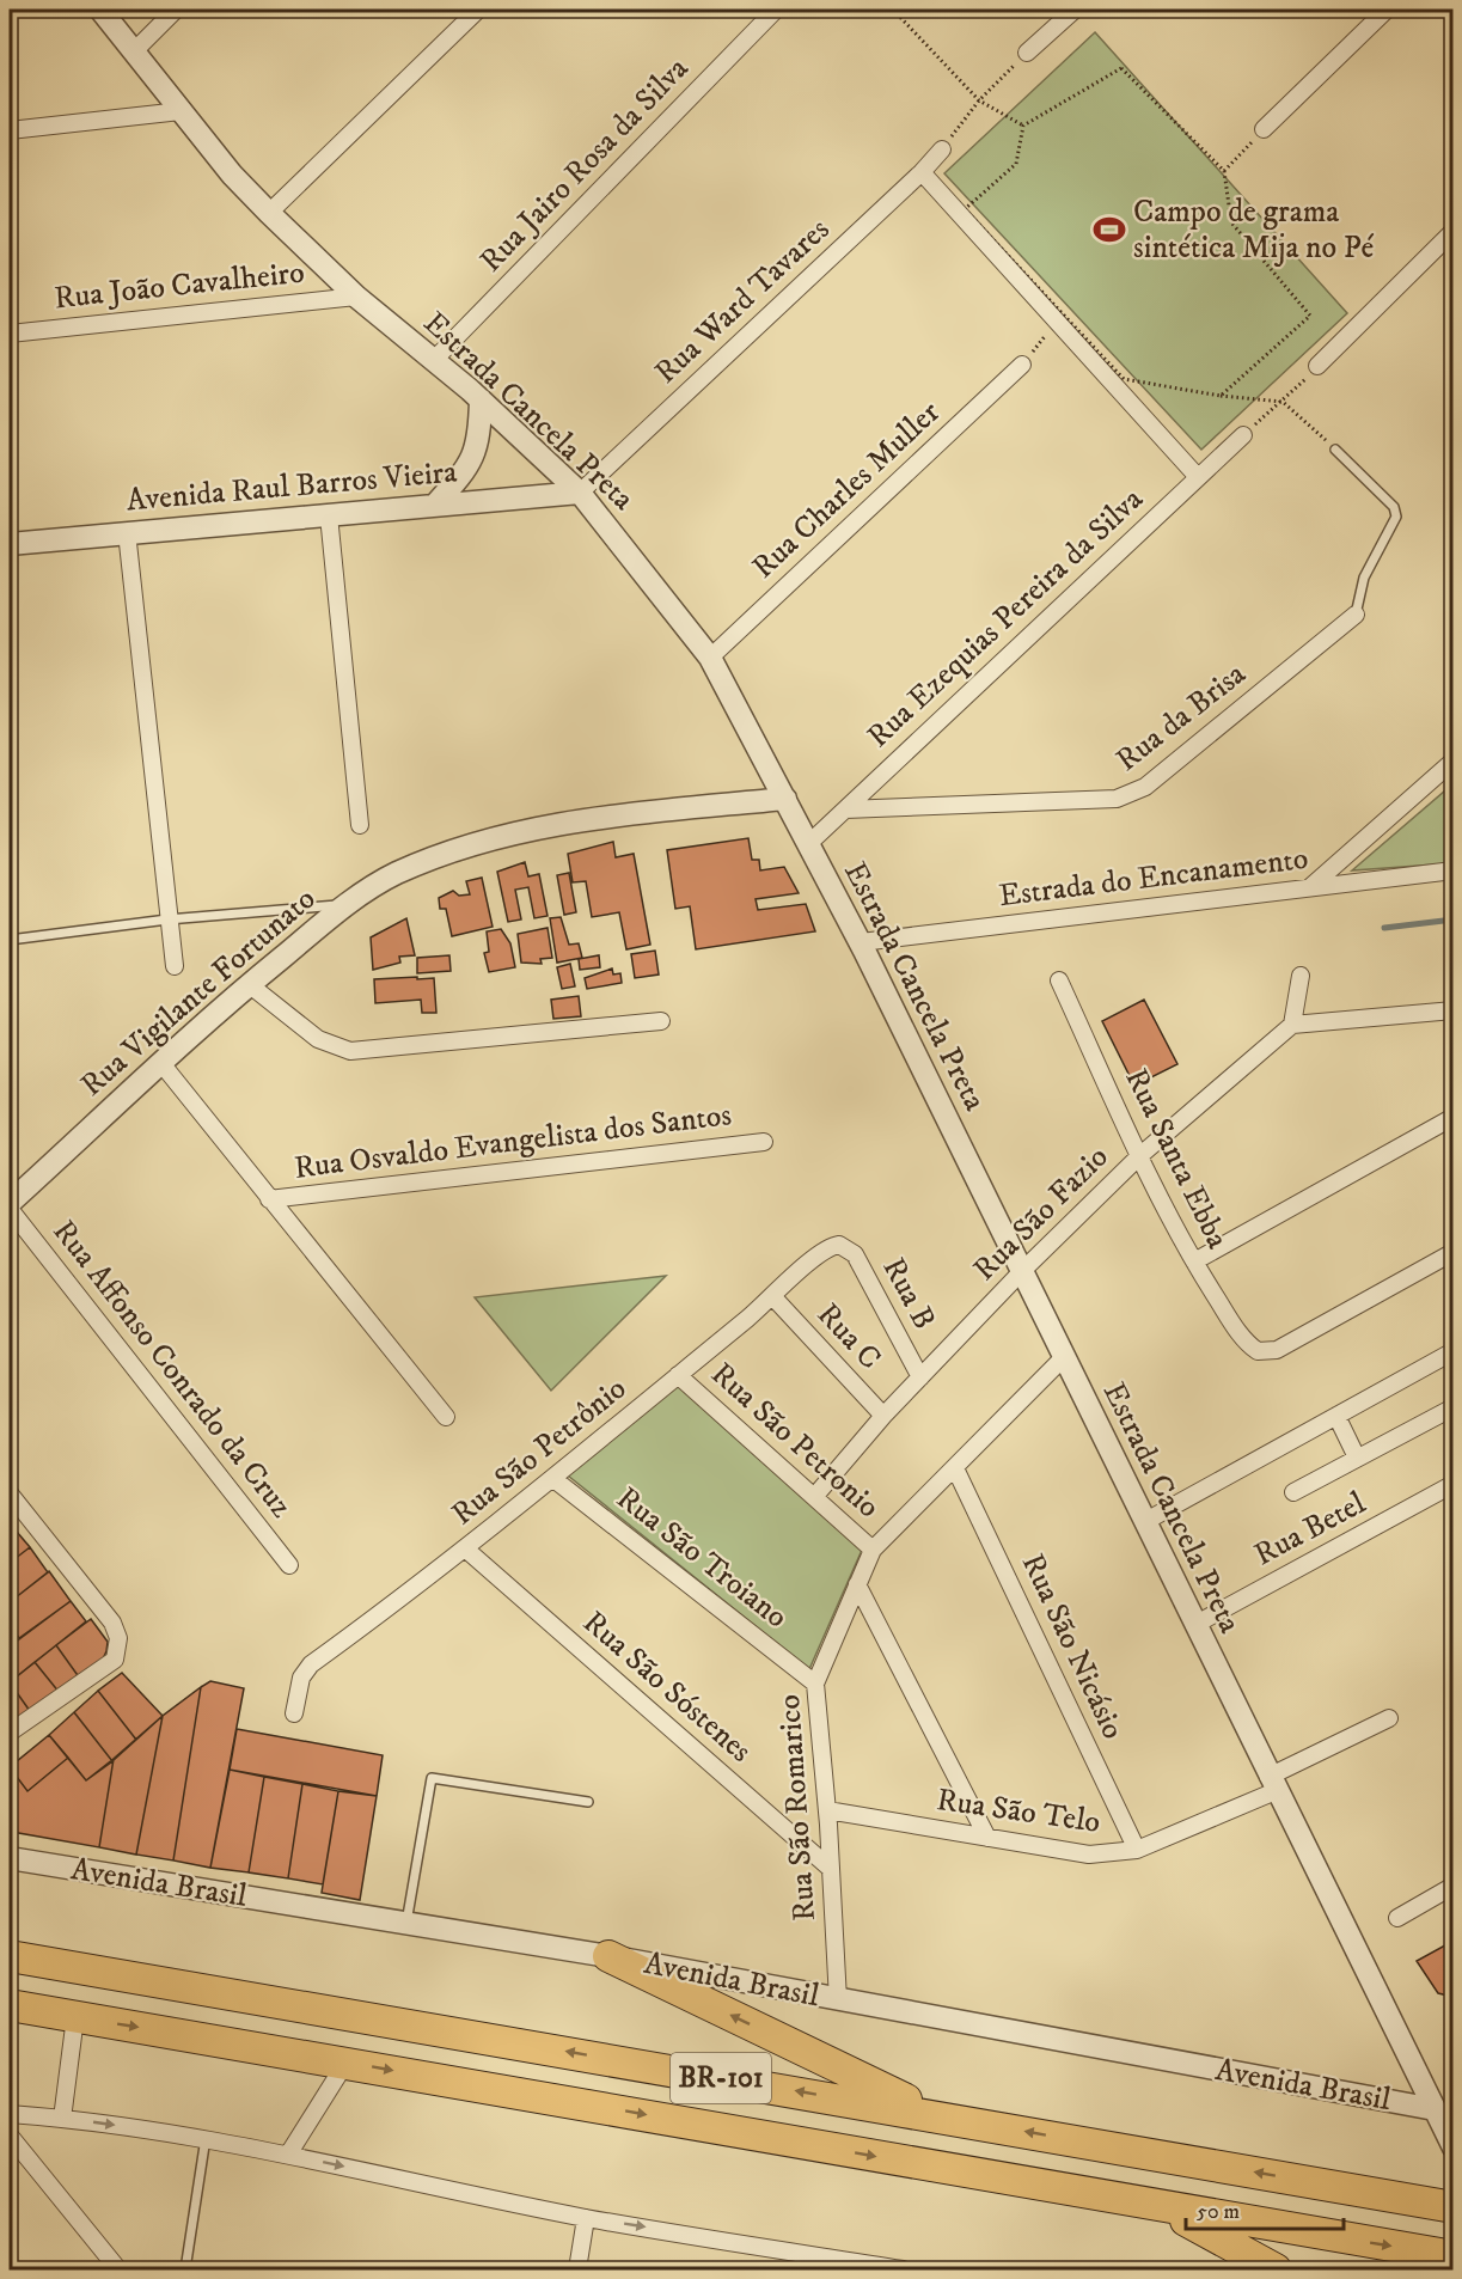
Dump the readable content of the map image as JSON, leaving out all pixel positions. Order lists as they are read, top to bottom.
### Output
{
  "streets": {
    "highway": ["BR-101"],
    "street": [
      "Rua Jairo Rosa da Silva",
      "Rua João Cavalheiro",
      "Rua Ward Tavares",
      "Estrada Cancela Preta",
      "Avenida Raul Barros Vieira",
      "Rua Charles Muller",
      "Rua Ezequias Pereira da Silva",
      "Rua da Brisa",
      "Estrada do Encanamento",
      "Rua Vigilante Fortunato",
      "Rua Osvaldo Evangelista dos Santos",
      "Rua Santa Ebba",
      "Rua São Fazio",
      "Rua B",
      "Rua C",
      "Rua Affonso Conrado da Cruz",
      "Rua São Petronio",
      "Rua São Petrônio",
      "Rua Betel",
      "Rua São Troiano",
      "Rua São Nicásio",
      "Rua São Sóstenes",
      "Rua São Romarico",
      "Rua São Telo",
      "Avenida Brasil"
    ]
  },
  "crossings": [
    ["Rua Jairo Rosa da Silva", "Estrada Cancela Preta"],
    ["Rua João Cavalheiro", "Estrada Cancela Preta"],
    ["Rua Ward Tavares", "Estrada Cancela Preta"],
    ["Rua Ward Tavares", "Avenida Raul Barros Vieira"],
    ["Estrada Cancela Preta", "Avenida Raul Barros Vieira"],
    ["Estrada Cancela Preta", "Rua Charles Muller"],
    ["Estrada Cancela Preta", "Rua Ezequias Pereira da Silva"],
    ["Estrada Cancela Preta", "Estrada do Encanamento"],
    ["Estrada Cancela Preta", "Rua Vigilante Fortunato"],
    ["Estrada Cancela Preta", "Rua São Fazio"],
    ["Estrada Cancela Preta", "Rua Betel"],
    ["Estrada Cancela Preta", "Rua São Romarico"],
    ["Estrada Cancela Preta", "Rua São Telo"],
    ["Estrada Cancela Preta", "Avenida Brasil"],
    ["Rua Ezequias Pereira da Silva", "Rua da Brisa"],
    ["Rua Vigilante Fortunato", "Rua Affonso Conrado da Cruz"],
    ["Rua Santa Ebba", "Rua São Fazio"],
    ["Rua São Fazio", "Rua B"],
    ["Rua São Fazio", "Rua C"],
    ["Rua São Fazio", "Rua São Petronio"],
    ["Rua B", "Rua São Petrônio"],
    ["Rua C", "Rua São Petrônio"],
    ["Rua São Petronio", "Rua São Petrônio"],
    ["Rua São Petronio", "Rua São Romarico"],
    ["Rua São Petrônio", "Rua São Troiano"],
    ["Rua São Petrônio", "Rua São Sóstenes"],
    ["Rua São Troiano", "Rua São Romarico"],
    ["Rua São Nicásio", "Rua São Romarico"],
    ["Rua São Nicásio", "Rua São Telo"],
    ["Rua São Sóstenes", "Rua São Romarico"],
    ["Rua São Romarico", "Rua São Telo"],
    ["Rua São Romarico", "Avenida Brasil"]
  ],
  "places": {
    "sports": ["Campo de grama sintética Mija no Pé"]
  },
  "scale_bar": "50 m"
}
